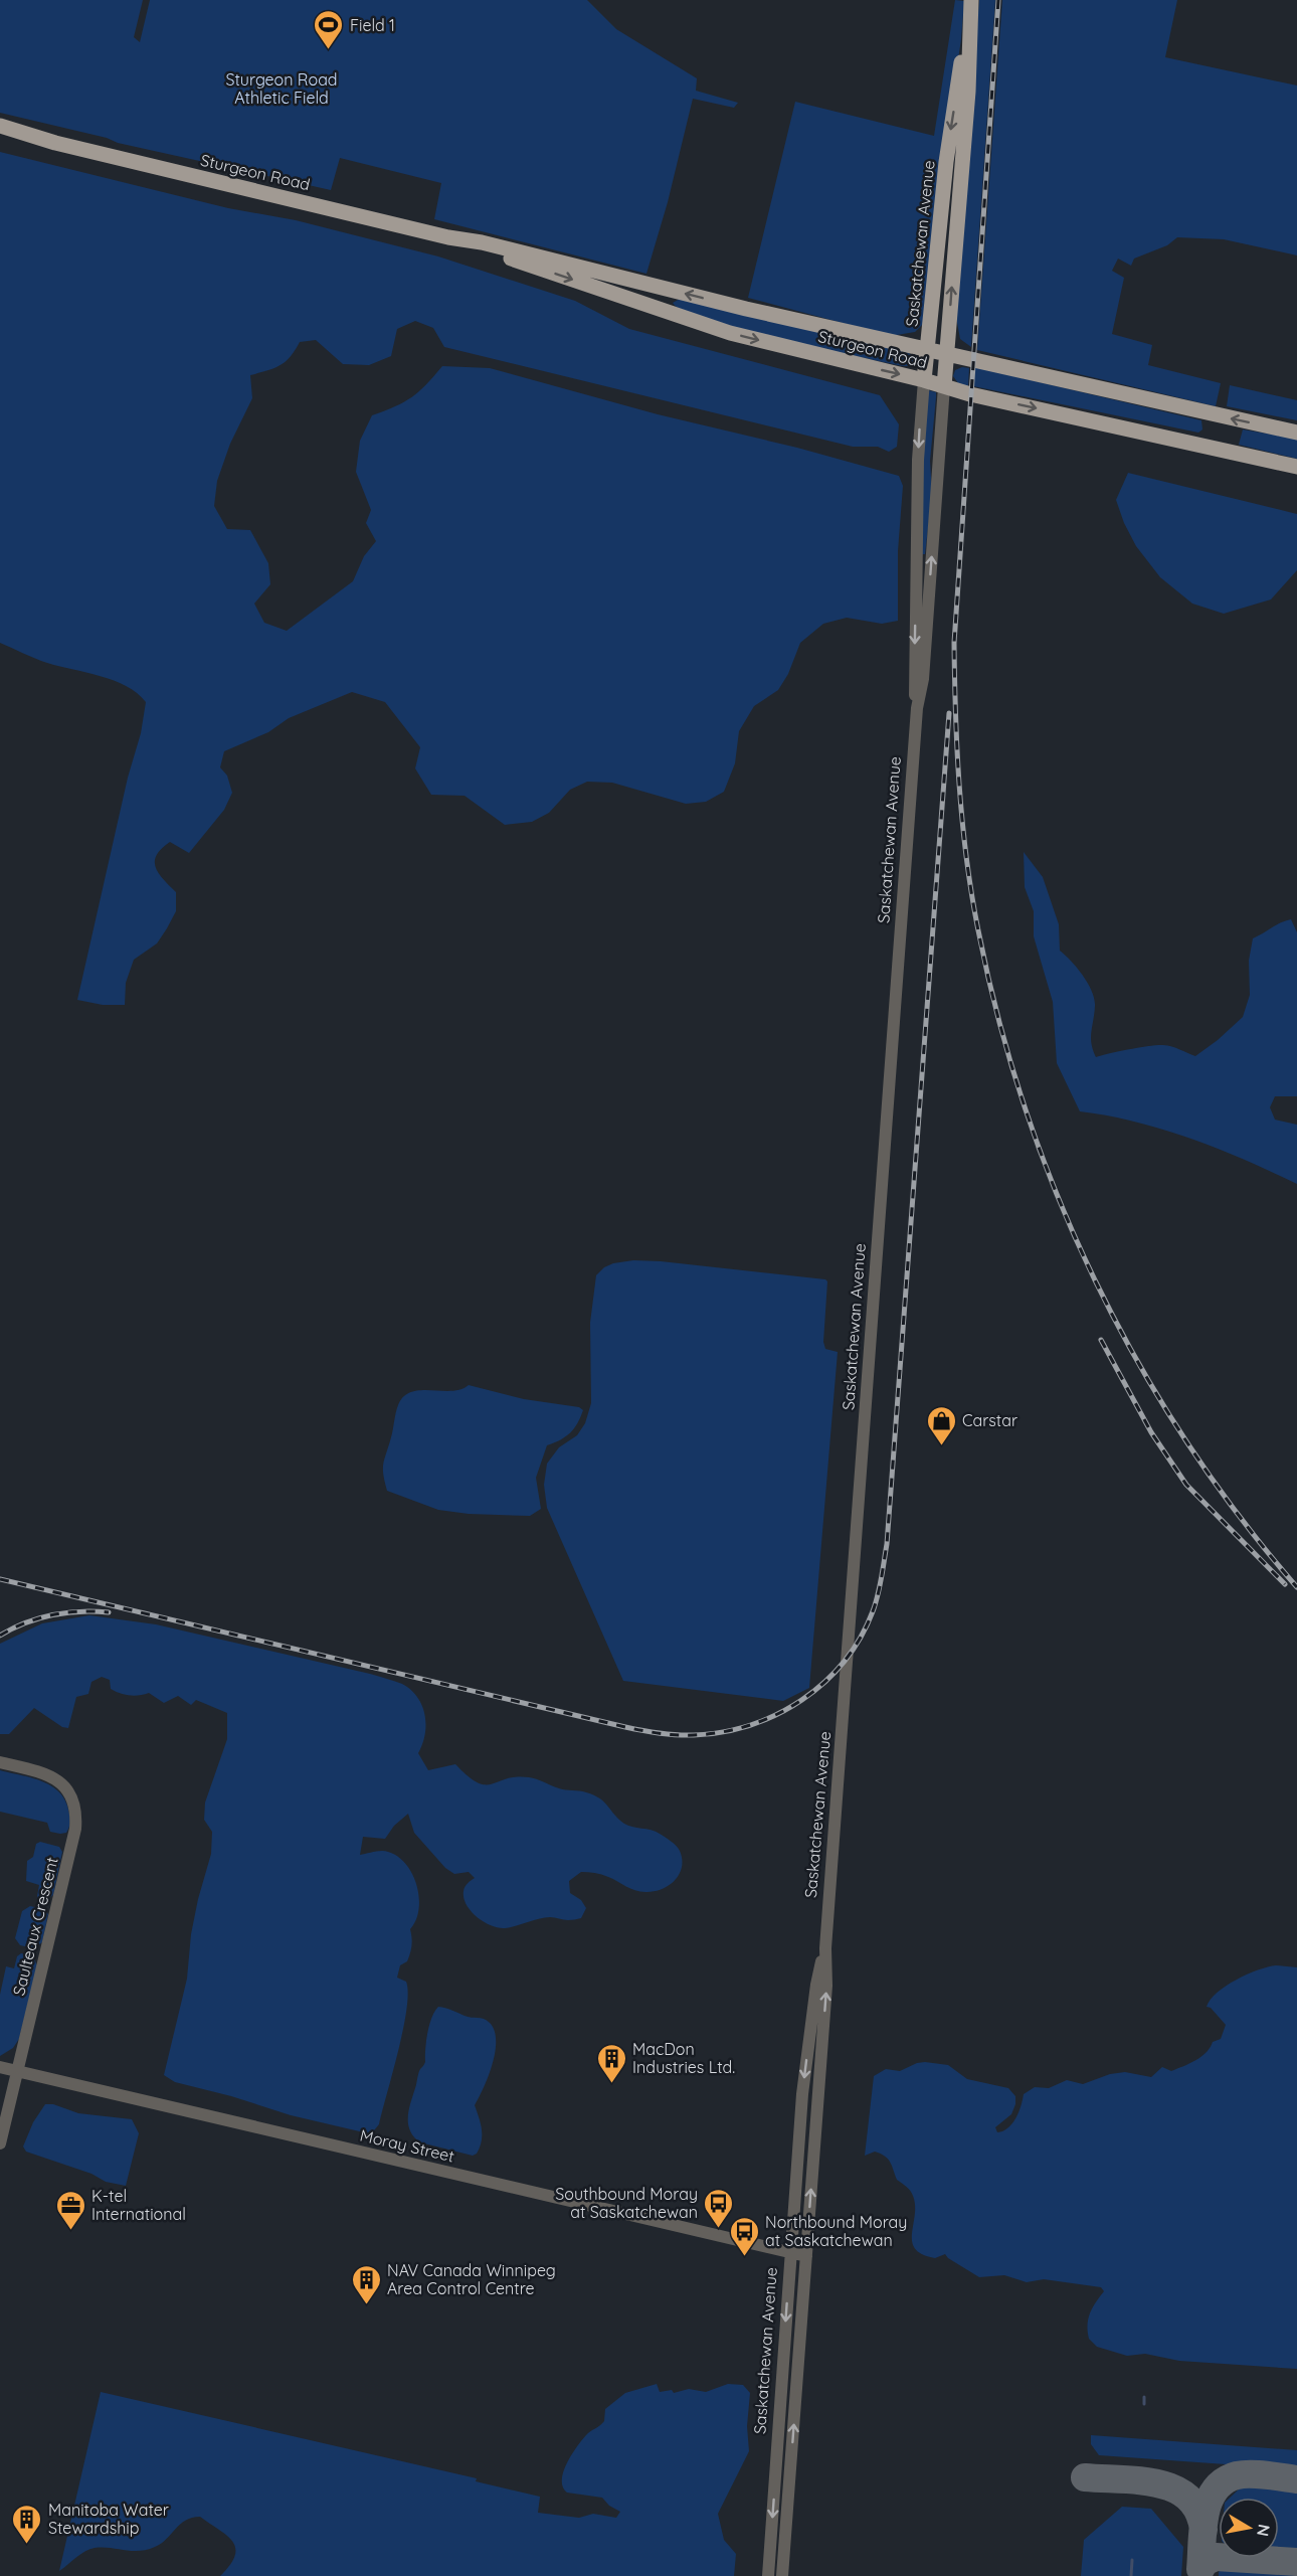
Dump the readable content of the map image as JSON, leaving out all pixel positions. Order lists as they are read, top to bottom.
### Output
{
  "streets": {
    "main road": ["Sturgeon Road", "Saskatchewan Avenue"],
    "street": ["Saulteaux Crescent", "Moray Street"]
  },
  "crossings": [
    ["Sturgeon Road", "Saskatchewan Avenue"],
    ["Saskatchewan Avenue", "Moray Street"],
    ["Saulteaux Crescent", "Moray Street"]
  ],
  "parks": ["Sturgeon Road Athletic Field"],
  "places": {
    "sports": ["Field 1"],
    "shop": ["Carstar"],
    "building": ["MacDon Industries Ltd.", "NAV Canada Winnipeg Area Control Centre", "Manitoba Water Stewardship"],
    "bus stop": ["Southbound Moray at Saskatchewan", "Northbound Moray at Saskatchewan"],
    "office": ["K-tel International"]
  },
  "north": "right"
}
